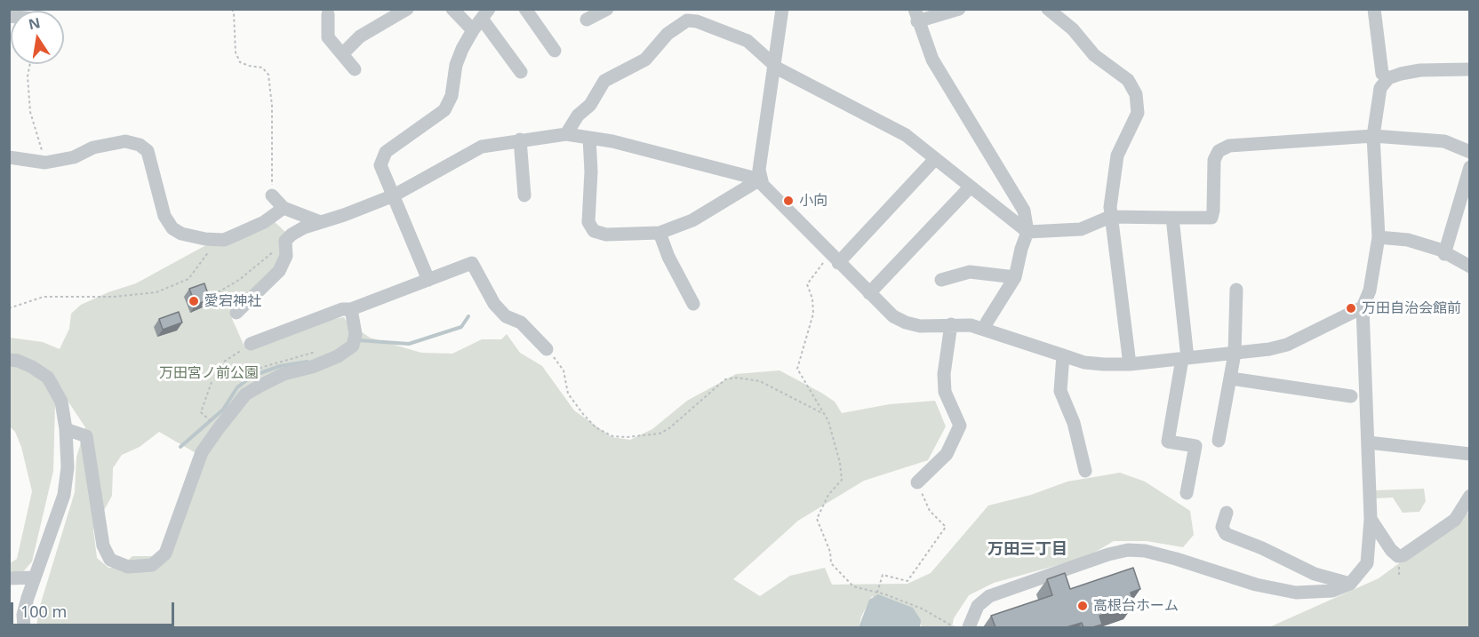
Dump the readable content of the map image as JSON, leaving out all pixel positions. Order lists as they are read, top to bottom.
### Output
{
  "districts": ["万田三丁目"],
  "parks": ["万田宮ノ前公園"],
  "places": [
    "小向",
    "愛宕神社",
    "万田自治会館前",
    "高根台ホーム"
  ],
  "scale_bar": "100 m",
  "north": "top"
}
